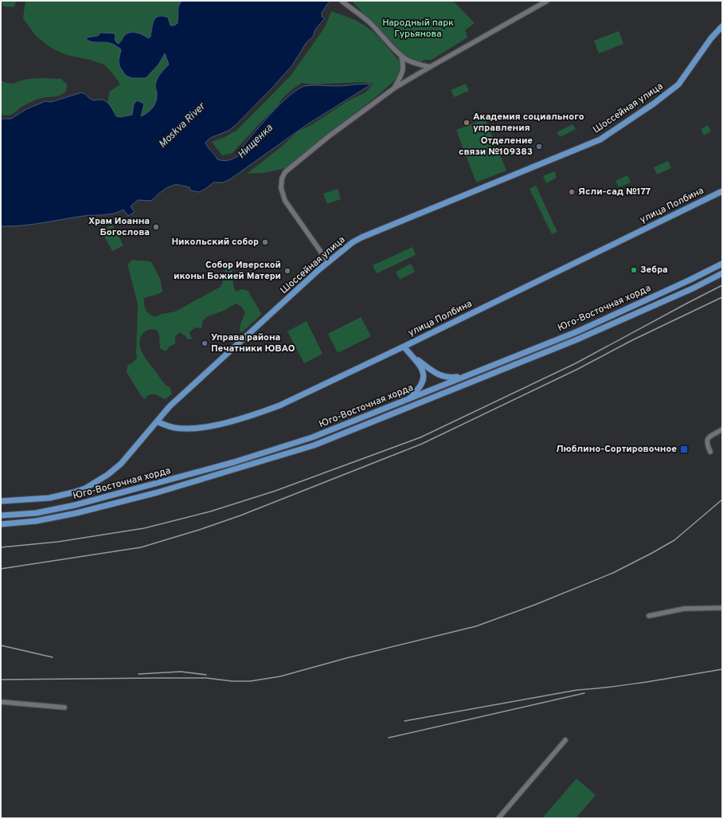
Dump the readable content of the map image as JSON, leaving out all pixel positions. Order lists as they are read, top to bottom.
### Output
{
  "streets": {
    "main road": ["Шоссейная улица", "улица Полбина", "Юго-Восточная хорда"]
  },
  "crossings": [
    ["Шоссейная улица", "улица Полбина"]
  ],
  "water": ["Moskva River", "Нищенка"],
  "parks": ["Народный парк Гурьянова"],
  "places": {
    "other": [
      "Академия социального управления",
      "Отделение связи №109383",
      "Ясли-сад №177",
      "Храм Иоанна Богослова",
      "Никольский собор",
      "Зебра",
      "Собор Иверской иконы Божией Матери",
      "Управа района Печатники ЮВАО"
    ],
    "transit": ["Люблино-Сортировочное"]
  }
}
